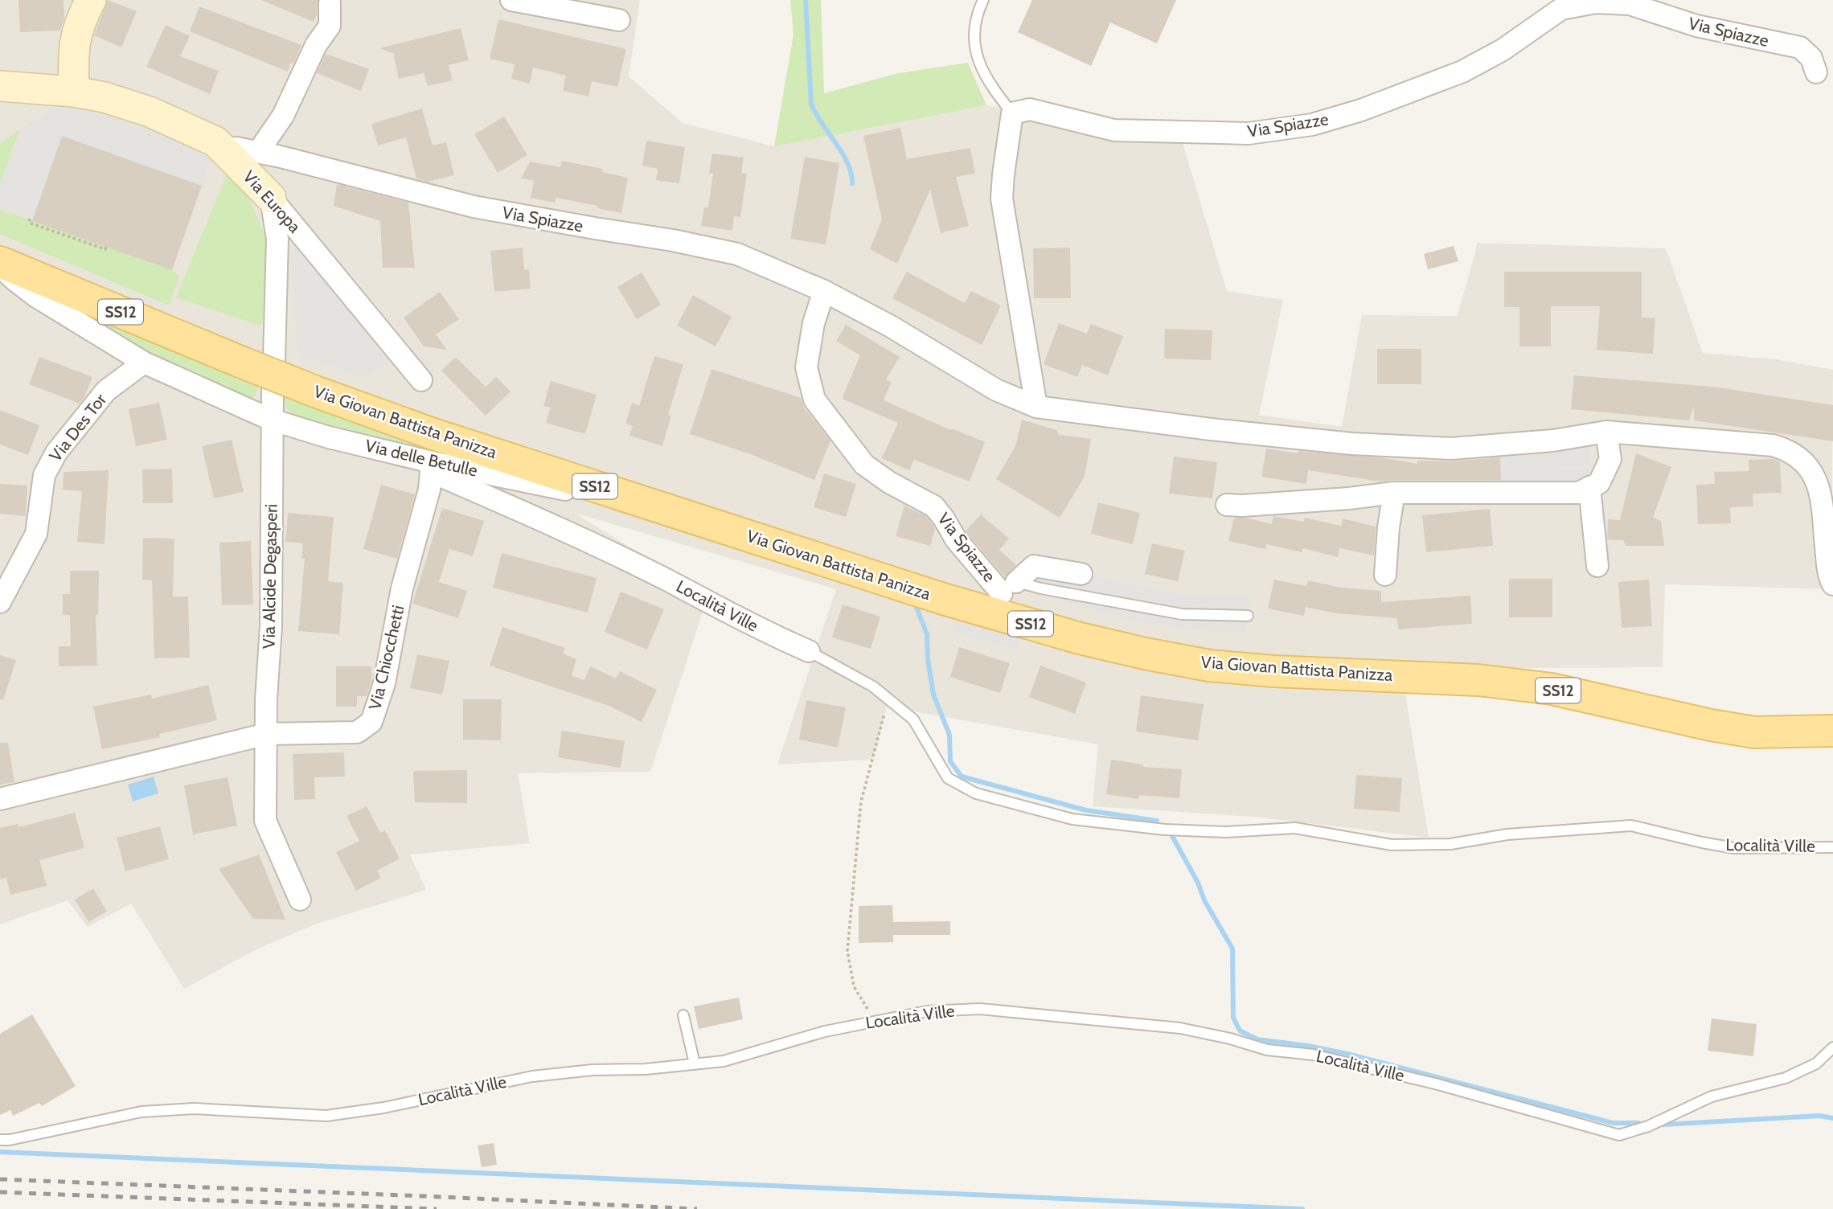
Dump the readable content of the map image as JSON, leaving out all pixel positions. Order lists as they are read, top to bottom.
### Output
{
  "streets": {
    "main road": ["SS12", "Via Giovan Battista Panizza"],
    "street": [
      "Via Spiazze",
      "Via Europa",
      "Via Des Tor",
      "Via delle Betulle",
      "Via Alcide Degasperi",
      "Località Ville",
      "Via Chiocchetti"
    ]
  },
  "crossings": [
    ["Via Spiazze", "Via Europa"],
    ["Via Spiazze", "Via Giovan Battista Panizza"],
    ["Via Giovan Battista Panizza", "Via delle Betulle"],
    ["Via Des Tor", "Via delle Betulle"],
    ["Via delle Betulle", "Via Alcide Degasperi"],
    ["Via delle Betulle", "Località Ville"],
    ["Via delle Betulle", "Via Chiocchetti"],
    ["Via Alcide Degasperi", "Via Chiocchetti"],
    ["Località Ville", "Via Chiocchetti"]
  ]
}
